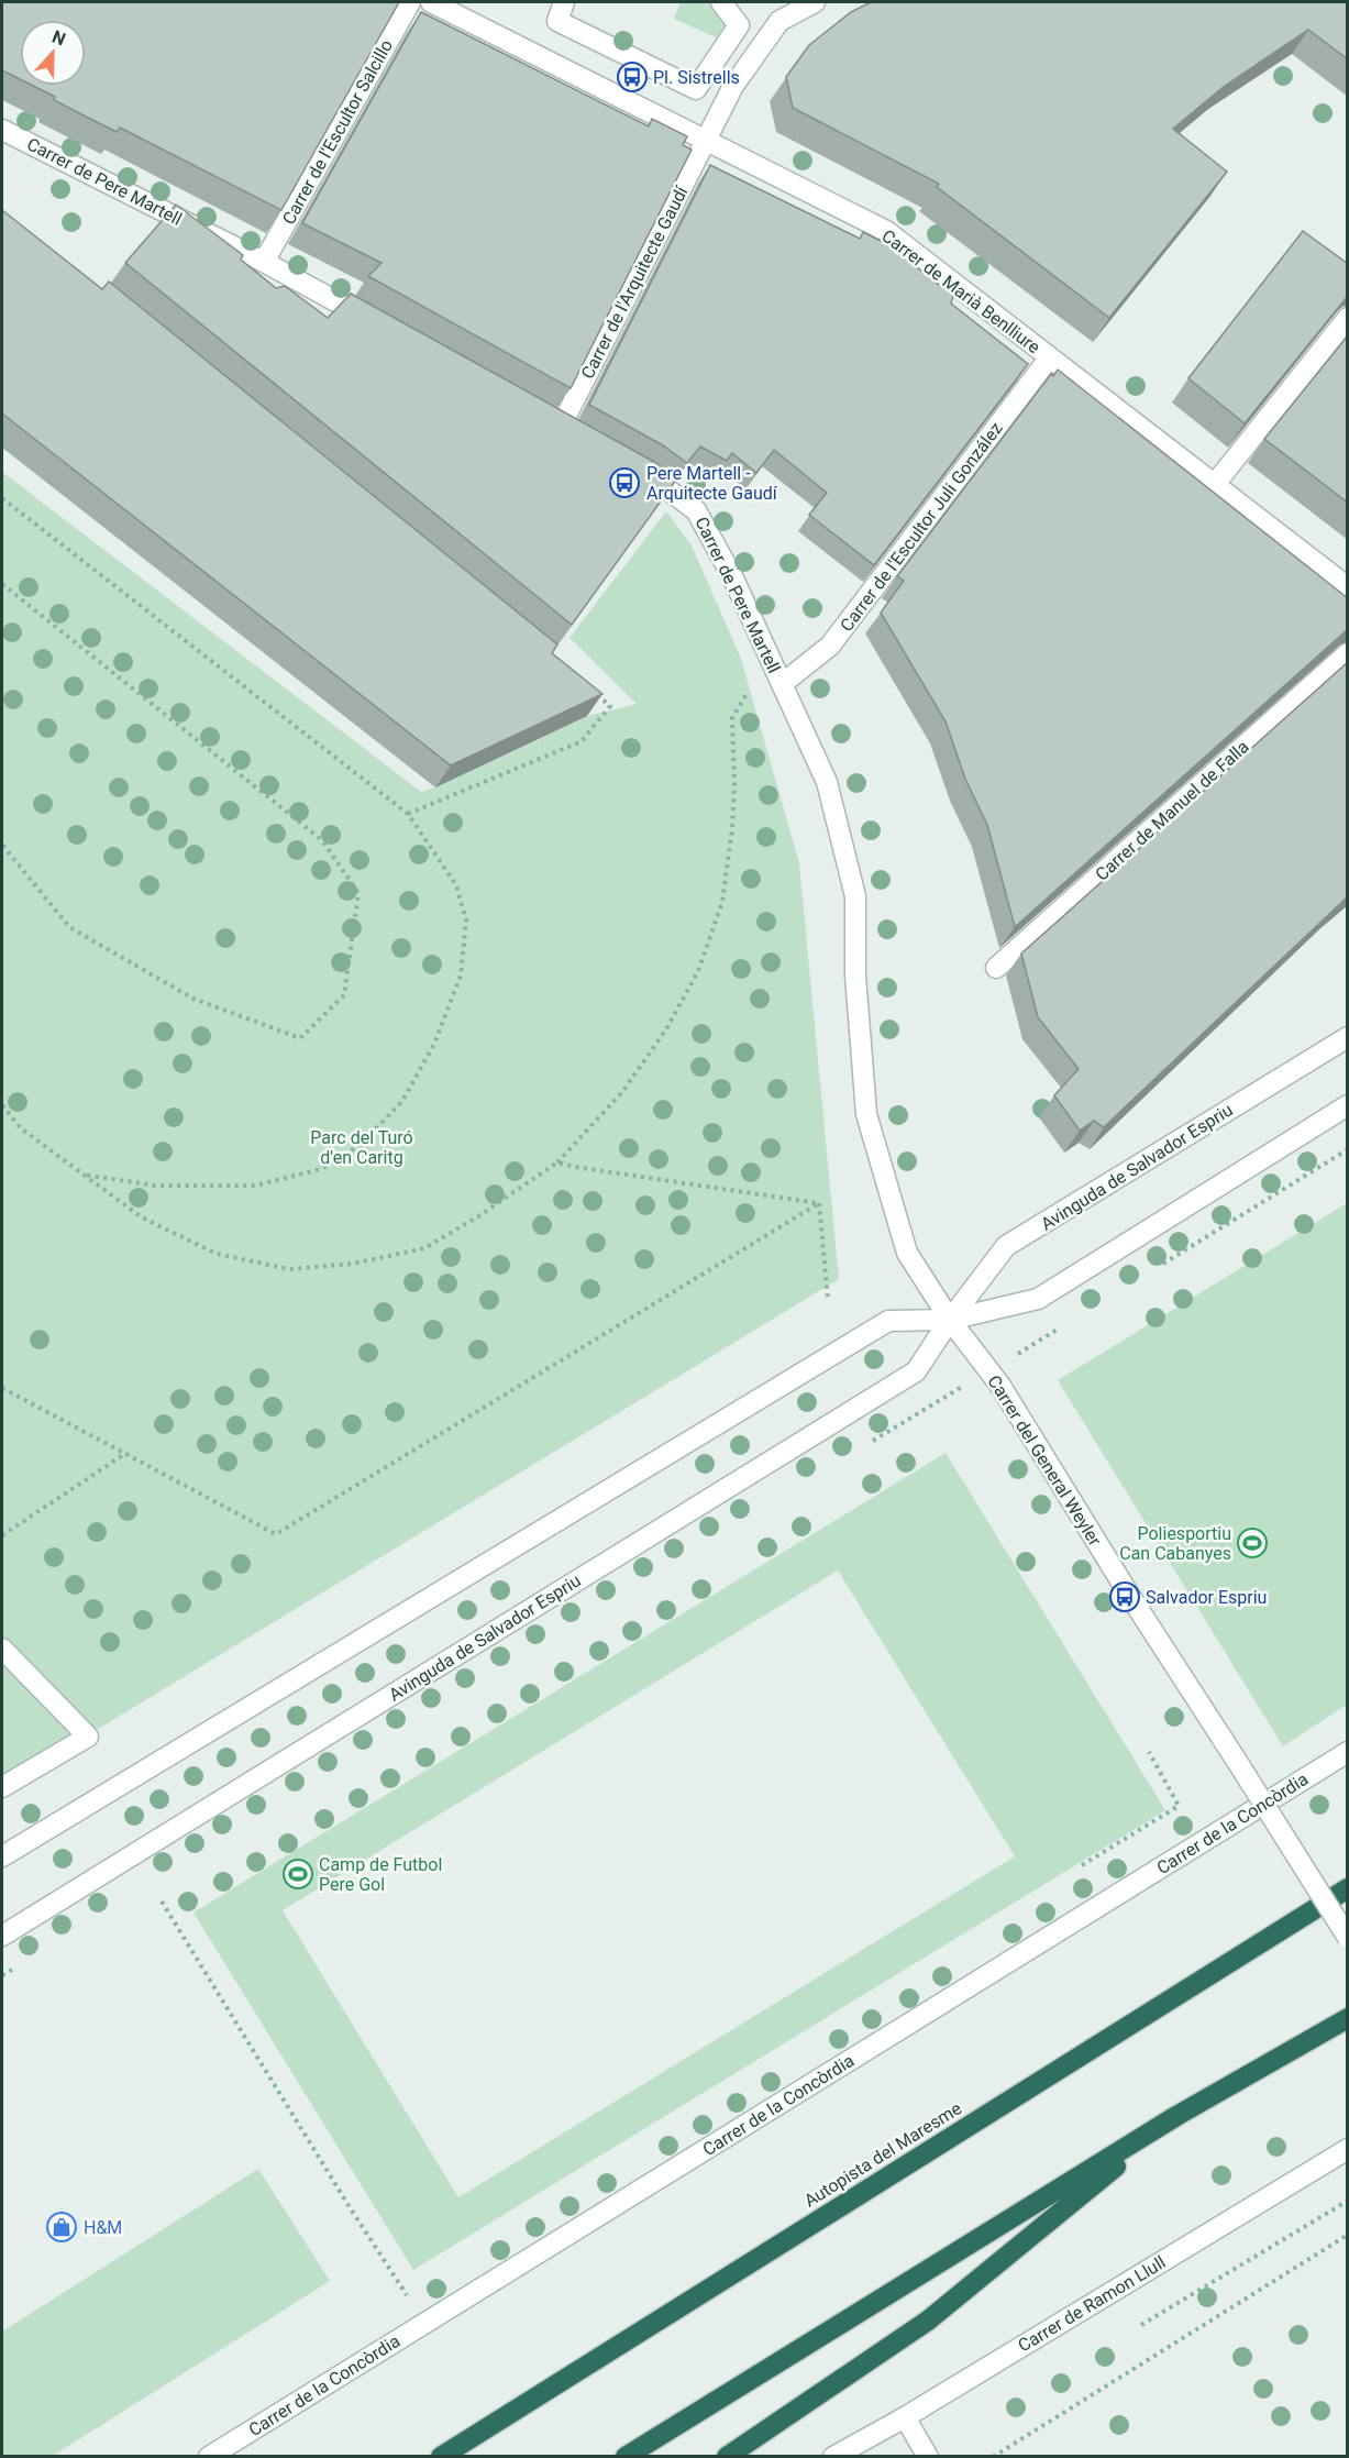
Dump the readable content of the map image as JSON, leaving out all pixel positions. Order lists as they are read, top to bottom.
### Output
{
  "streets": {
    "highway": ["Autopista del Maresme"],
    "street": [
      "Carrer de l'Escultor Salcillo",
      "Carrer de Pere Martell",
      "Carrer de l'Arquitecte Gaudí",
      "Carrer de Marià Benlliure",
      "Carrer de l'Escultor Juli González",
      "Carrer de Manuel de Falla",
      "Avinguda de Salvador Espriu",
      "Carrer del General Weyler",
      "Carrer de la Concòrdia",
      "Carrer de Ramon Llull"
    ]
  },
  "crossings": [
    ["Carrer de l'Escultor Salcillo", "Carrer de Pere Martell"],
    ["Carrer de Pere Martell", "Carrer de l'Escultor Juli González"],
    ["Carrer de Pere Martell", "Avinguda de Salvador Espriu"],
    ["Carrer de Pere Martell", "Carrer del General Weyler"],
    ["Carrer de l'Arquitecte Gaudí", "Carrer de Marià Benlliure"],
    ["Carrer de Marià Benlliure", "Carrer de l'Escultor Juli González"],
    ["Avinguda de Salvador Espriu", "Carrer del General Weyler"]
  ],
  "parks": ["Parc del Turó d'en Caritg"],
  "places": {
    "bus stop": ["Pl. Sistrells", "Pere Martell - Arquitecte Gaudí", "Salvador Espriu"],
    "sports": ["Poliesportiu Can Cabanyes", "Camp de Futbol Pere Gol"],
    "shop": ["H&M"]
  },
  "north": "top"
}
